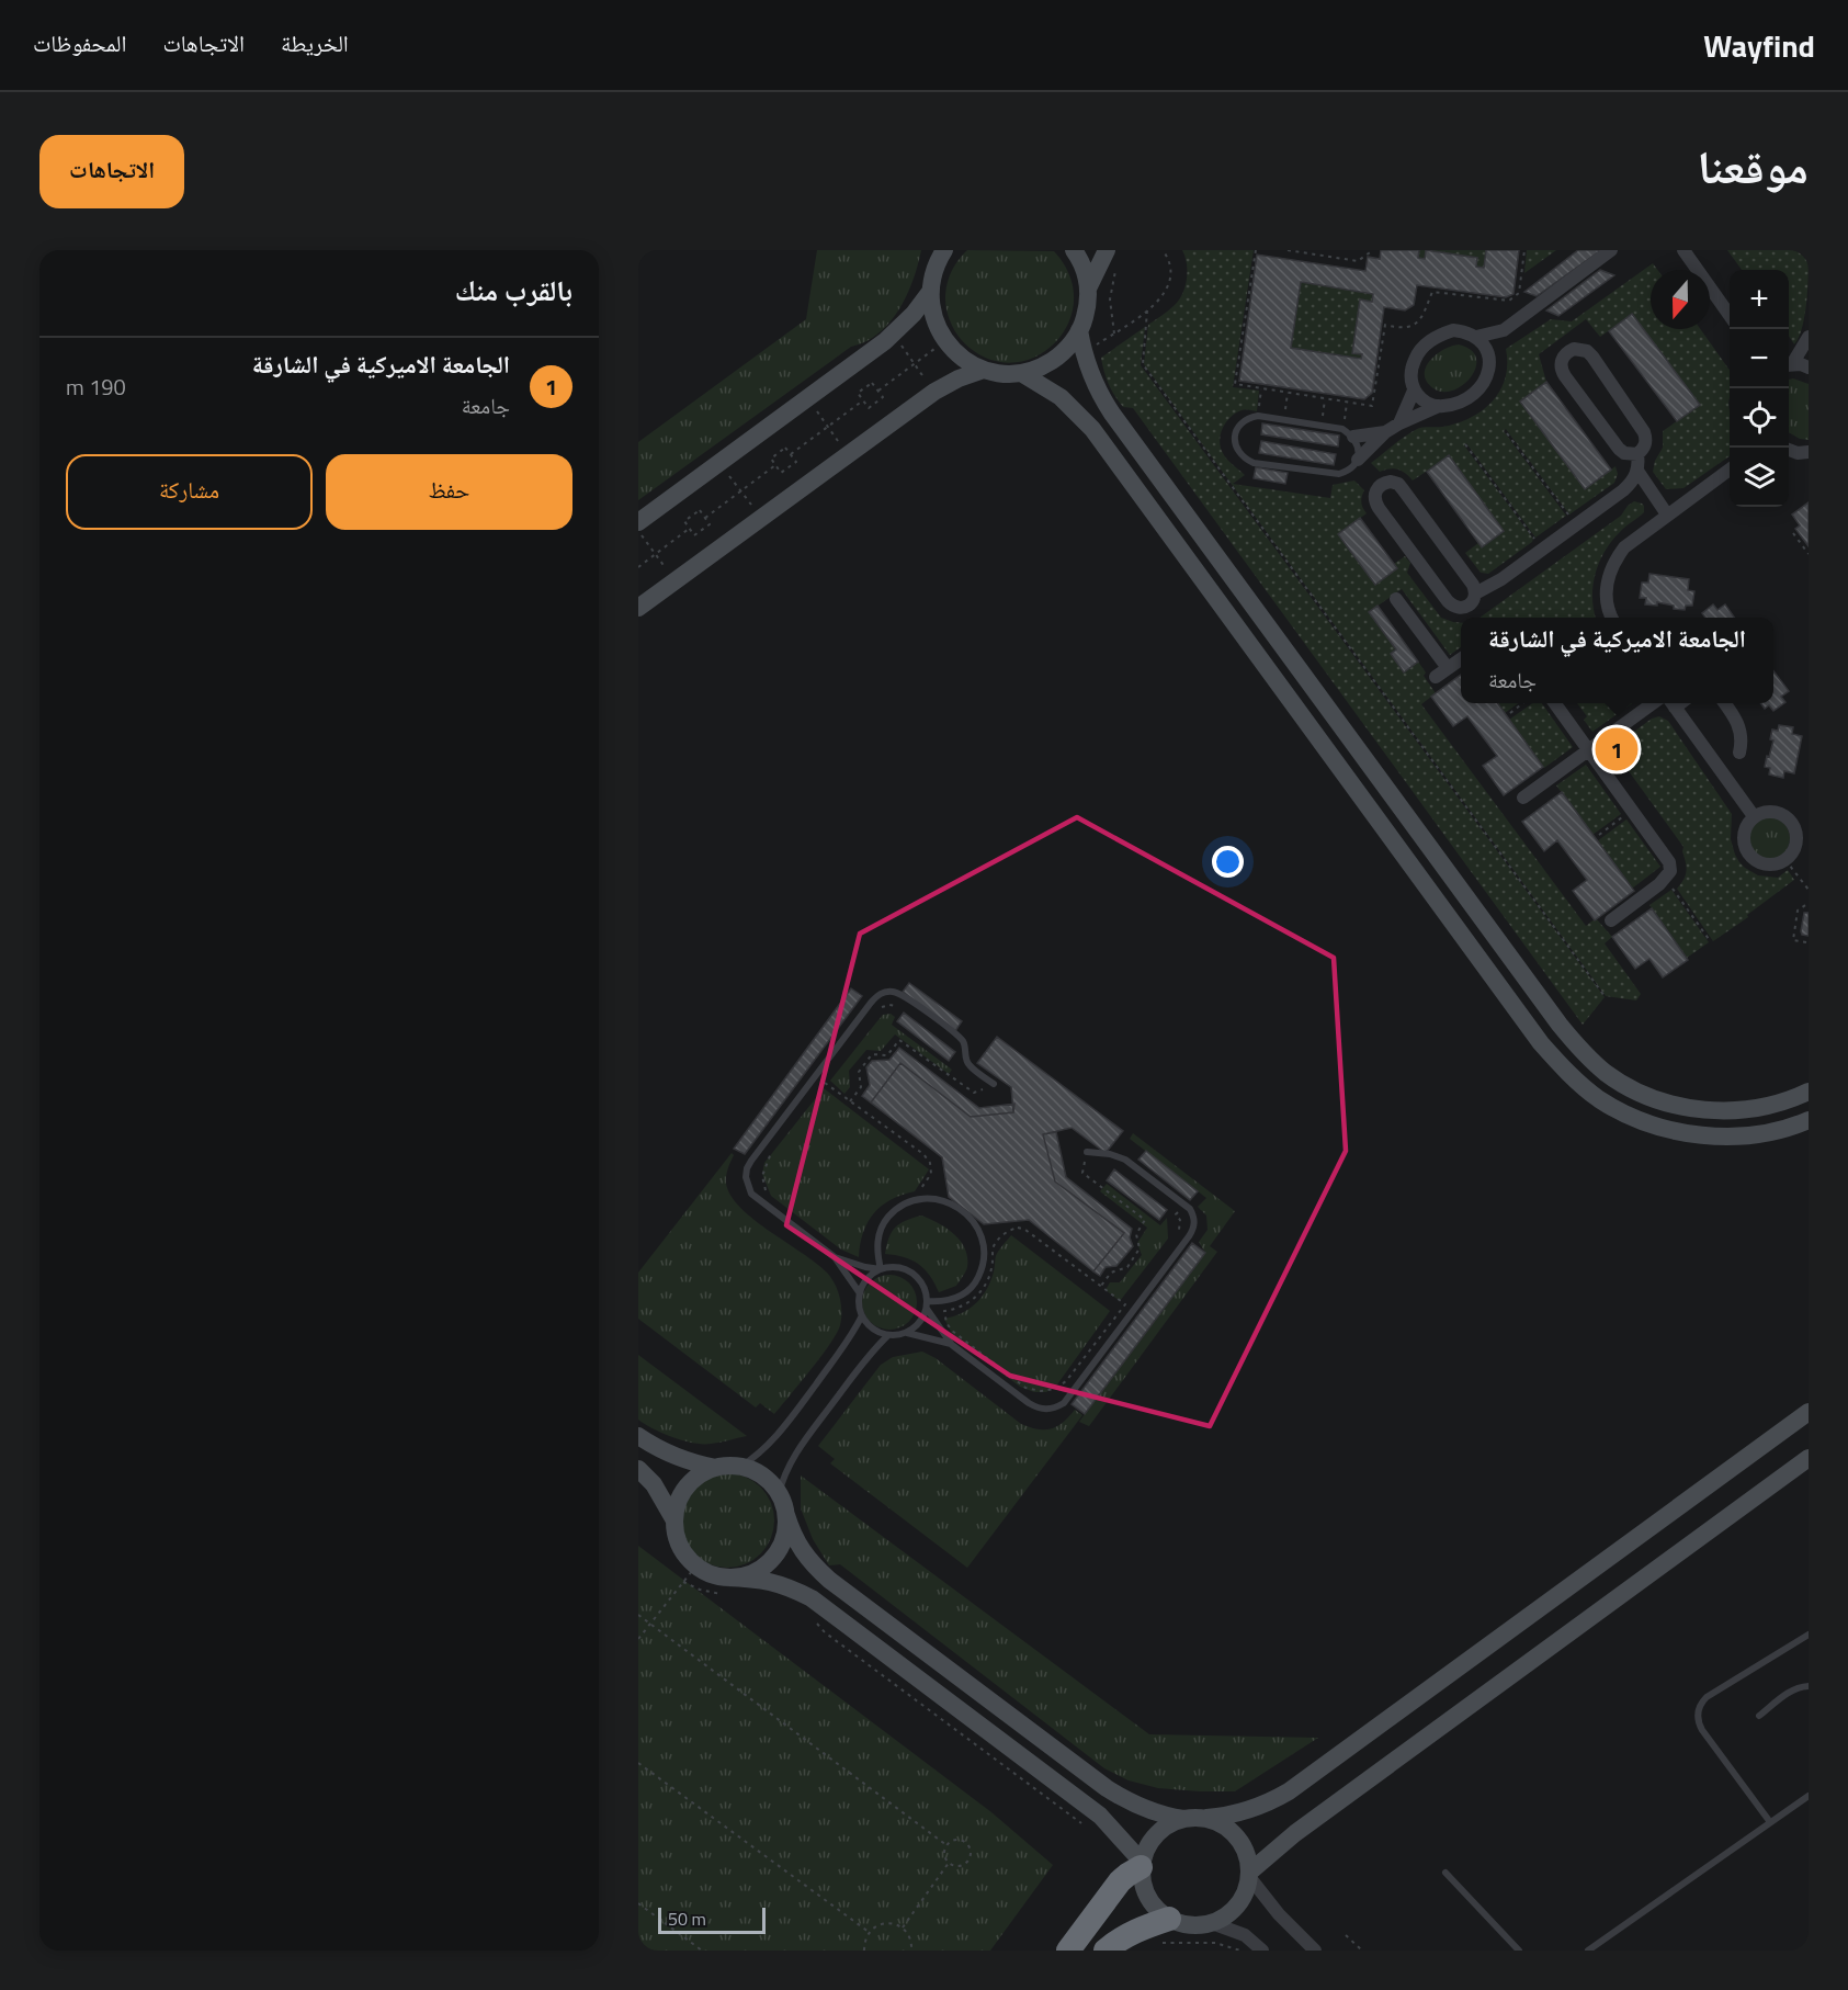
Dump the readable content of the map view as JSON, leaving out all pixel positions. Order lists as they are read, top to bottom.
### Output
{
  "scale_bar": "50 m",
  "north": "bottom",
  "page": {
    "header": "Wayfind",
    "nav": ["الخريطة", "الاتجاهات", "المحفوظات"],
    "title": "موقعنا",
    "buttons": [
      "الاتجاهات",
      ["حفظ", "مشاركة"]
    ],
    "heading": "بالقرب منك",
    "map_buttons": ["+", "−"],
    "list": [
      {
        "mark": "1",
        "name": "الجامعة الاميركية في الشارقة",
        "note": "جامعة",
        "value": "190 m"
      }
    ],
    "popup": ["الجامعة الاميركية في الشارقة", "جامعة"],
    "pins": "1",
    "scale": "50 m"
  }
}
